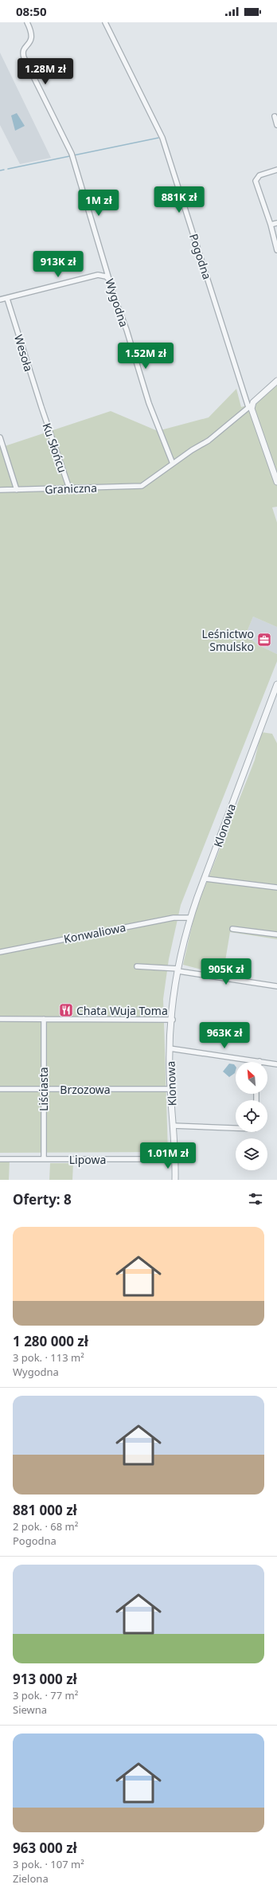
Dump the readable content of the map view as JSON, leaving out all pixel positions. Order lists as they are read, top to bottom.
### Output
{
  "streets": {
    "street": [
      "Pogodna",
      "Wygodna",
      "Wesoła",
      "Ku Słońcu",
      "Graniczna",
      "Klonowa",
      "Konwaliowa",
      "Liściasta",
      "Brzozowa",
      "Lipowa"
    ]
  },
  "crossings": [
    ["Wygodna", "Graniczna"],
    ["Wesoła", "Ku Słońcu"],
    ["Ku Słońcu", "Graniczna"],
    ["Klonowa", "Konwaliowa"],
    ["Klonowa", "Brzozowa"],
    ["Klonowa", "Lipowa"],
    ["Liściasta", "Brzozowa"],
    ["Liściasta", "Lipowa"]
  ],
  "places": {
    "office": ["Leśnictwo Smulsko"],
    "restaurant": ["Chata Wuja Toma"]
  },
  "north": "top left",
  "page": {
    "status": "08:50",
    "price": [
      "1.28M zł",
      "881K zł",
      "1M zł",
      "913K zł",
      "1.52M zł",
      "905K zł",
      "963K zł",
      "1.01M zł"
    ],
    "heading": "Oferty: 8",
    "list": [
      {
        "name": "1 280 000 zł",
        "note": "3 pok. · 113 m² · Wygodna"
      },
      {
        "name": "881 000 zł",
        "note": "2 pok. · 68 m² · Pogodna"
      },
      {
        "name": "913 000 zł",
        "note": "3 pok. · 77 m² · Siewna"
      },
      {
        "name": "963 000 zł",
        "note": "3 pok. · 107 m² · Zielona"
      }
    ]
  }
}
